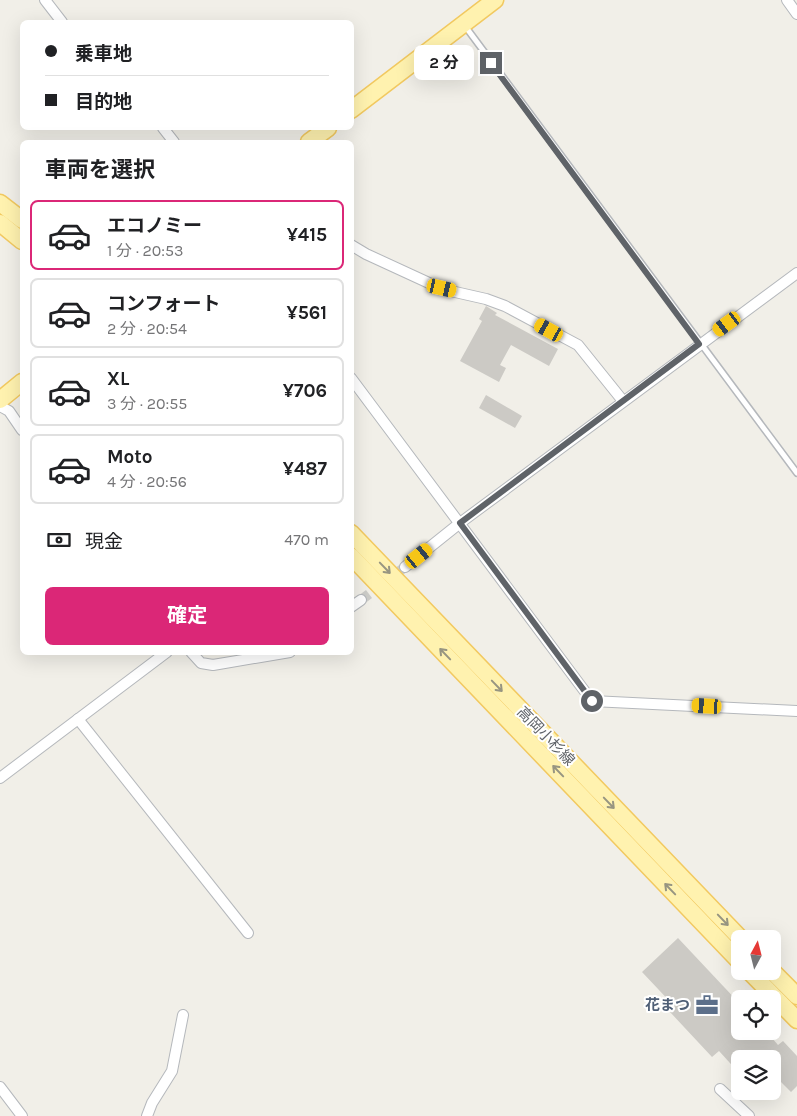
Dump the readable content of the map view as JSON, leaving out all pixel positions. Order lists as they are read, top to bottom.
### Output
{
  "streets": {
    "main road": ["高岡小杉線"]
  },
  "places": {
    "office": ["花まつ"]
  },
  "north": "top",
  "page": {
    "banner": ["乗車地", "目的地"],
    "bubble": "2 分",
    "heading": "車両を選択",
    "list": [
      {
        "name": "エコノミー",
        "note": "1 分 · 20:53",
        "value": "¥415"
      },
      {
        "name": "コンフォート",
        "note": "2 分 · 20:54",
        "value": "¥561"
      },
      {
        "name": "XL",
        "note": "3 分 · 20:55",
        "value": "¥706"
      },
      {
        "name": "Moto",
        "note": "4 分 · 20:56",
        "value": "¥487"
      }
    ],
    "pay": ["現金", "470 m"],
    "buttons": "確定"
  }
}
